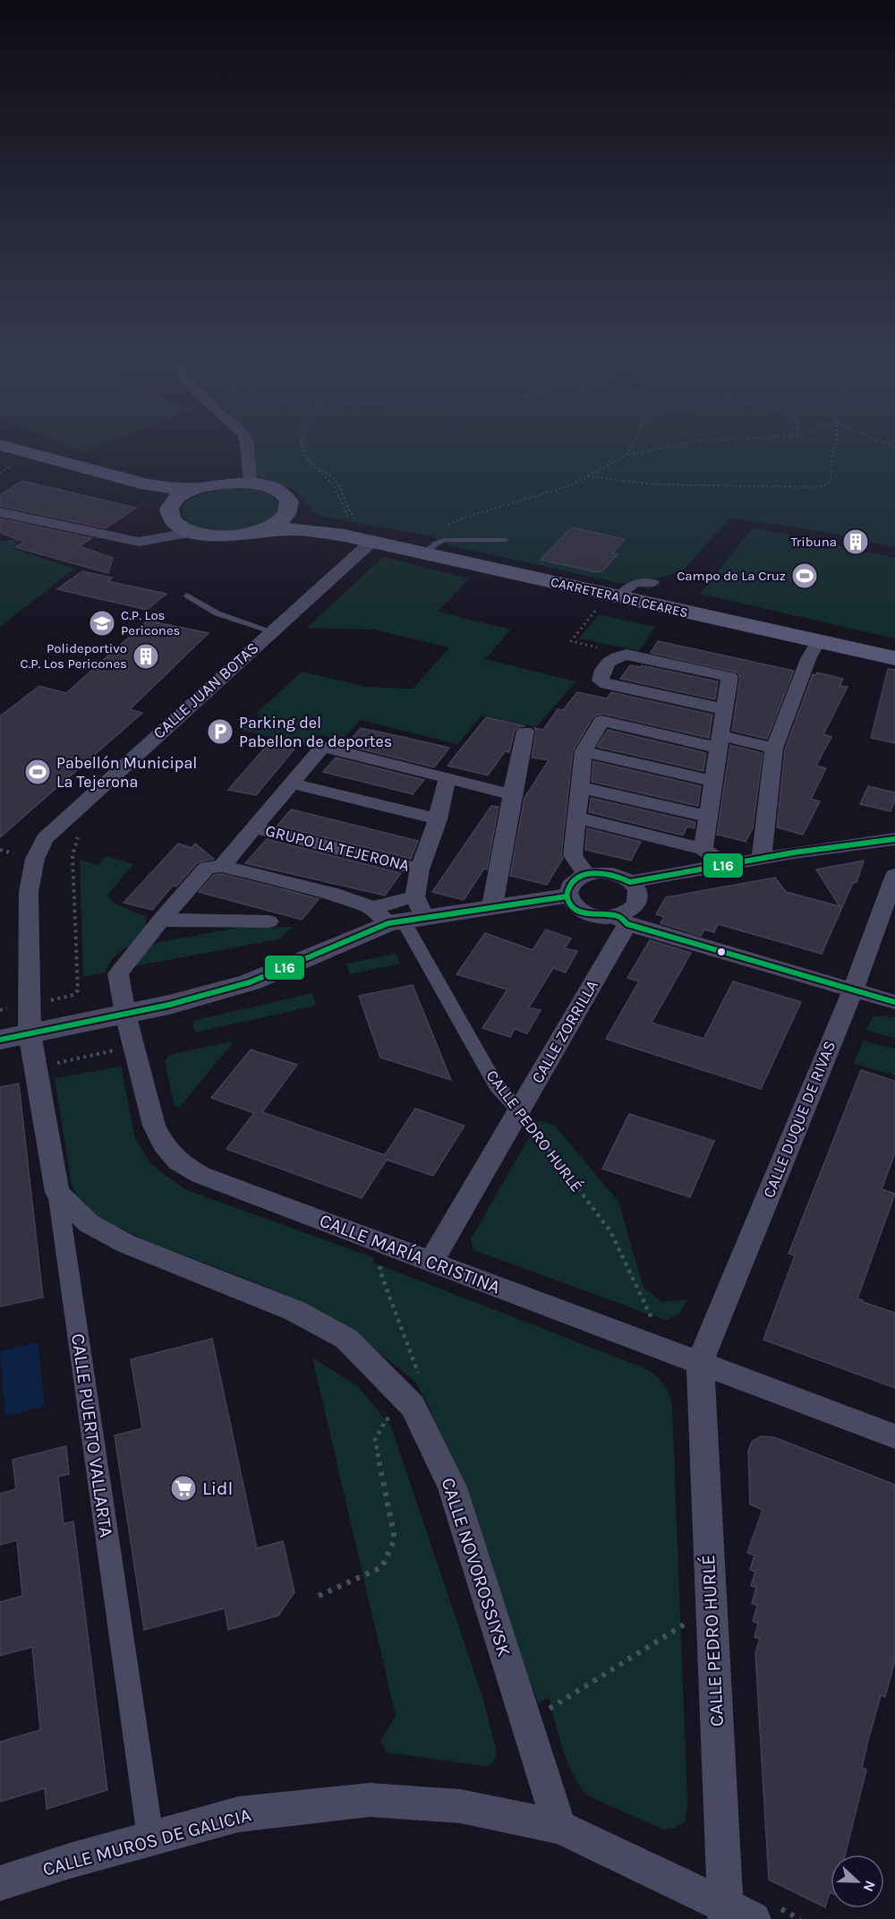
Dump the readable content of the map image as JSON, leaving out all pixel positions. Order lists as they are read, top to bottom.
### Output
{
  "streets": {
    "main road": ["CARRETERA DE CEARES"],
    "street": [
      "CALLE JUAN BOTAS",
      "GRUPO LA TEJERONA",
      "CALLE ZORRILLA",
      "CALLE DUQUE DE RIVAS",
      "CALLE PEDRO HURLÉ",
      "CALLE MARÍA CRISTINA",
      "CALLE PUERTO VALLARTA",
      "CALLE NOVOROSSIYSK",
      "CALLE MUROS DE GALICIA"
    ]
  },
  "crossings": [
    ["CARRETERA DE CEARES", "CALLE JUAN BOTAS"],
    ["CALLE JUAN BOTAS", "CALLE PUERTO VALLARTA"],
    ["GRUPO LA TEJERONA", "CALLE PEDRO HURLÉ"],
    ["GRUPO LA TEJERONA", "CALLE MARÍA CRISTINA"],
    ["CALLE ZORRILLA", "CALLE PEDRO HURLÉ"],
    ["CALLE ZORRILLA", "CALLE MARÍA CRISTINA"],
    ["CALLE DUQUE DE RIVAS", "CALLE PEDRO HURLÉ"],
    ["CALLE DUQUE DE RIVAS", "CALLE MARÍA CRISTINA"],
    ["CALLE PEDRO HURLÉ", "CALLE MARÍA CRISTINA"],
    ["CALLE PEDRO HURLÉ", "CALLE MUROS DE GALICIA"],
    ["CALLE PUERTO VALLARTA", "CALLE NOVOROSSIYSK"],
    ["CALLE PUERTO VALLARTA", "CALLE MUROS DE GALICIA"],
    ["CALLE NOVOROSSIYSK", "CALLE MUROS DE GALICIA"]
  ],
  "places": {
    "building": ["Tribuna", "Polideportivo C.P. Los Pericones"],
    "sports": ["Campo de La Cruz", "Pabellón Municipal La Tejerona"],
    "school or university": ["C.P. Los Pericones"],
    "parking": ["Parking del Pabellon de deportes"],
    "supermarket": ["Lidl"]
  },
  "lines": ["transit line L16"],
  "north": "right"
}
